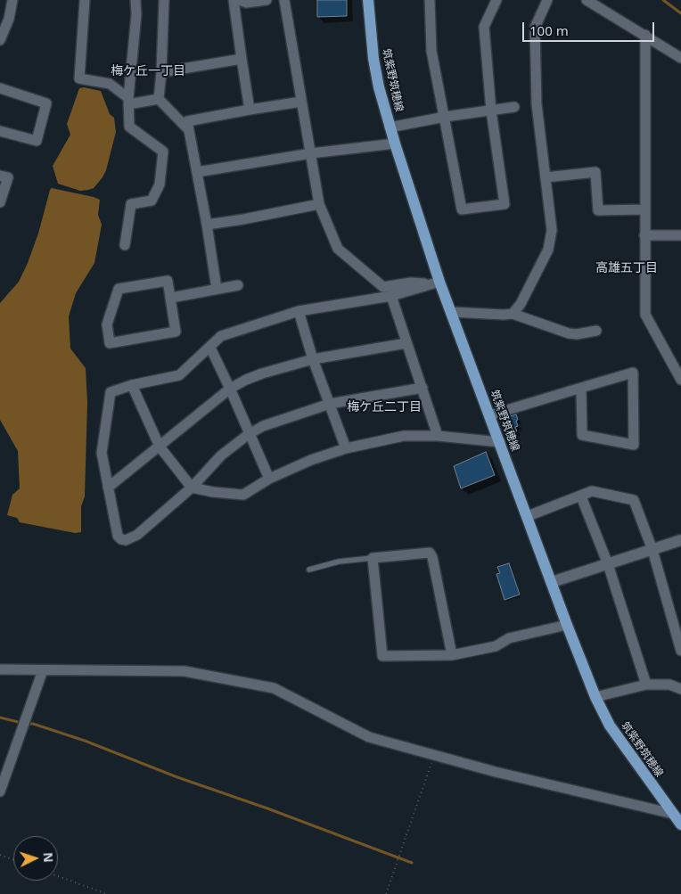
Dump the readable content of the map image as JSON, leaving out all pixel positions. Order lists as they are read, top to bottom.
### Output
{
  "streets": {
    "main road": ["筑紫野筑穂線"]
  },
  "districts": ["梅ケ丘一丁目", "高雄五丁目", "梅ケ丘二丁目"],
  "scale_bar": "100 m",
  "north": "right"
}
